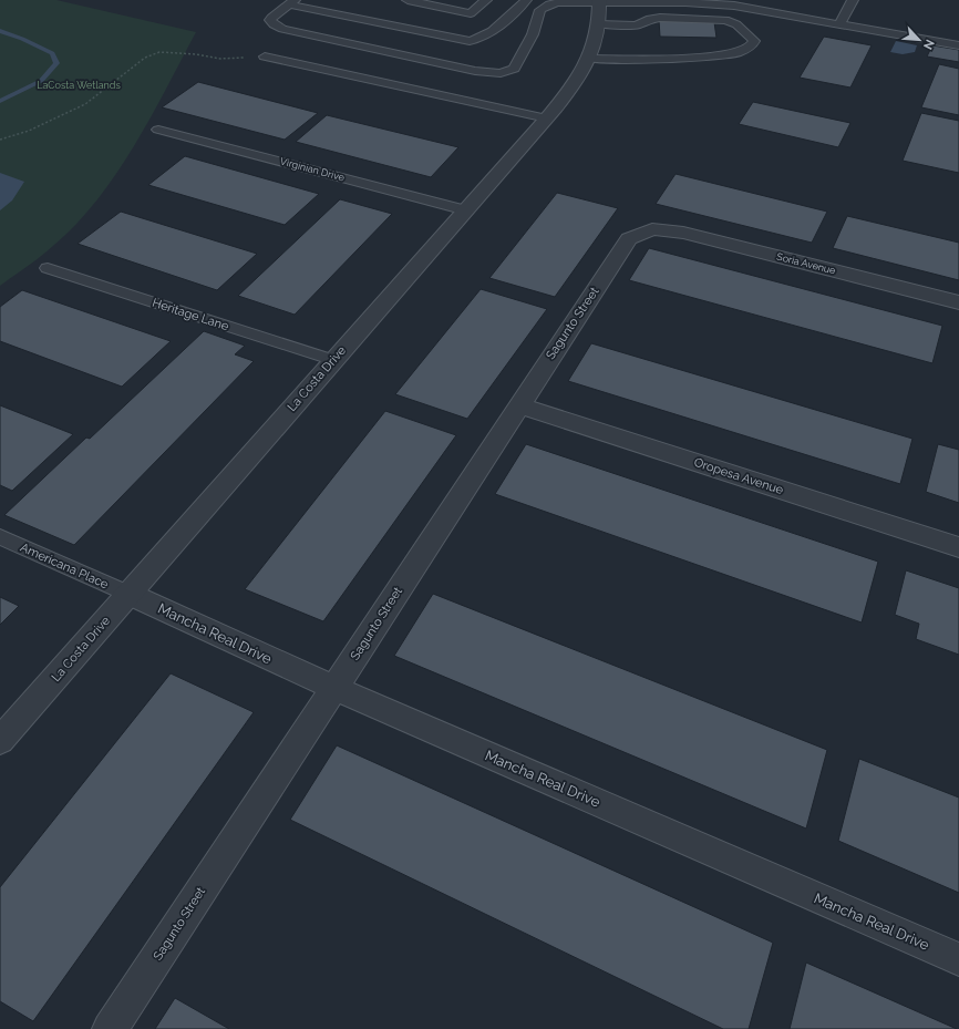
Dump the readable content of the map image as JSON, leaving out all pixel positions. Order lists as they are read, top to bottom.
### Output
{
  "streets": {
    "street": [
      "Soria Avenue",
      "Sagunto Street",
      "La Costa Drive",
      "Oropesa Avenue",
      "Mancha Real Drive"
    ],
    "lane": ["Virginian Drive", "Heritage Lane", "Americana Place"]
  },
  "crossings": [
    ["Virginian Drive", "La Costa Drive"],
    ["Soria Avenue", "Sagunto Street"],
    ["Heritage Lane", "La Costa Drive"],
    ["Sagunto Street", "Oropesa Avenue"],
    ["Sagunto Street", "Mancha Real Drive"],
    ["La Costa Drive", "Americana Place"],
    ["La Costa Drive", "Mancha Real Drive"],
    ["Americana Place", "Mancha Real Drive"]
  ],
  "parks": ["LaCosta Wetlands"],
  "north": "bottom right"
}
